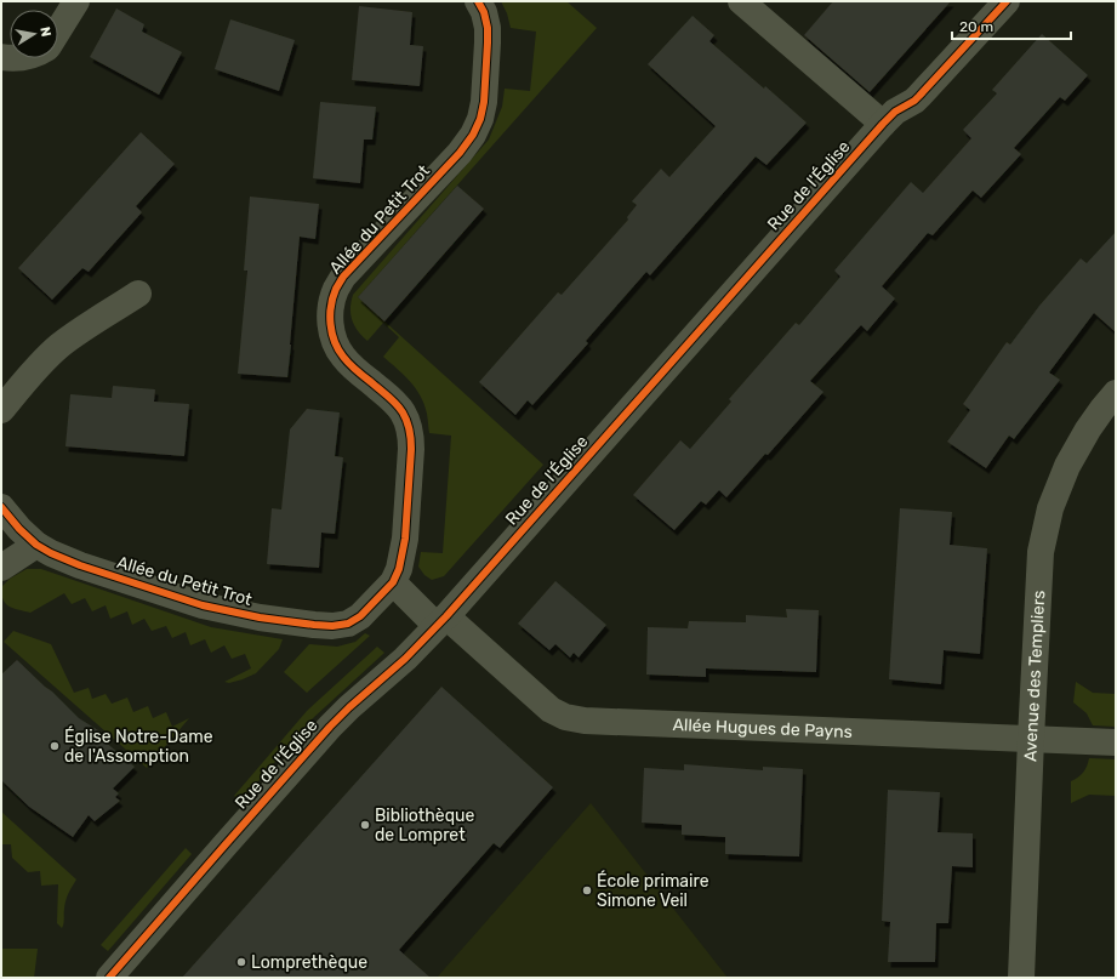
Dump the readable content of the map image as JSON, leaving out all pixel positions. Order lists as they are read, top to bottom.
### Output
{
  "streets": {
    "street": [
      "Rue de l'Église",
      "Allée du Petit Trot",
      "Avenue des Templiers",
      "Allée Hugues de Payns"
    ]
  },
  "crossings": [
    ["Rue de l'Église", "Allée Hugues de Payns"],
    ["Avenue des Templiers", "Allée Hugues de Payns"]
  ],
  "places": [
    "Église Notre-Dame de l'Assomption",
    "Bibliothèque de Lompret",
    "École primaire Simone Veil",
    "Lomprethèque"
  ],
  "scale_bar": "20 m",
  "north": "right"
}
